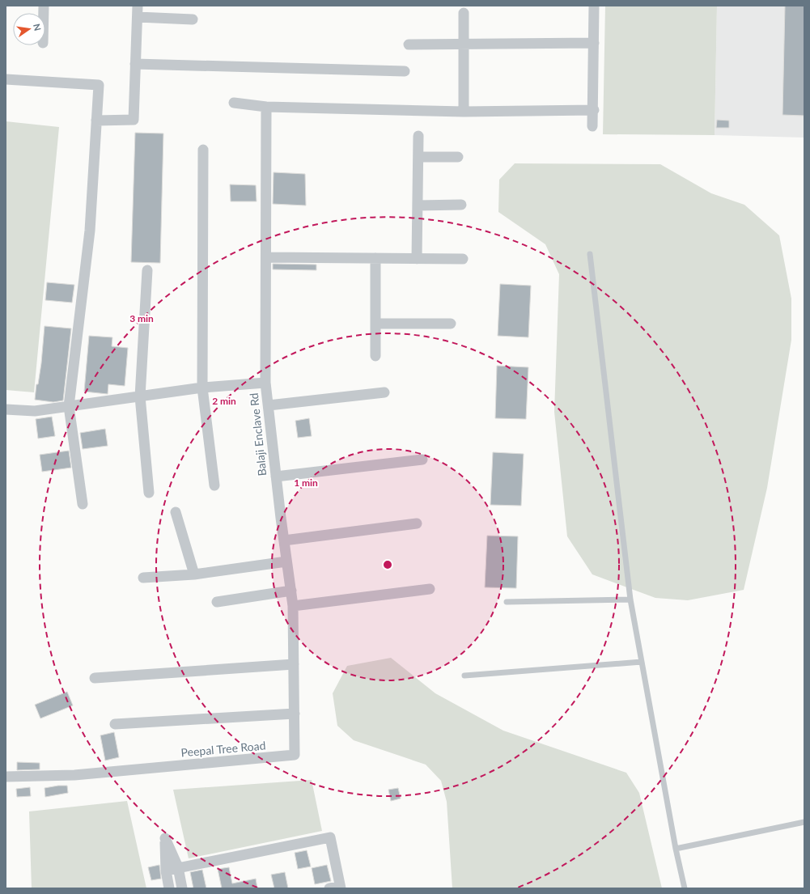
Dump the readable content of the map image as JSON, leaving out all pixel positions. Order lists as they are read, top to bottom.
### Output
{
  "streets": {
    "street": ["Balaji Enclave Rd", "Peepal Tree Road"]
  },
  "crossings": [
    ["Balaji Enclave Rd", "Peepal Tree Road"]
  ],
  "north": "right",
  "rings": ["3 min", "2 min", "1 min"]
}
